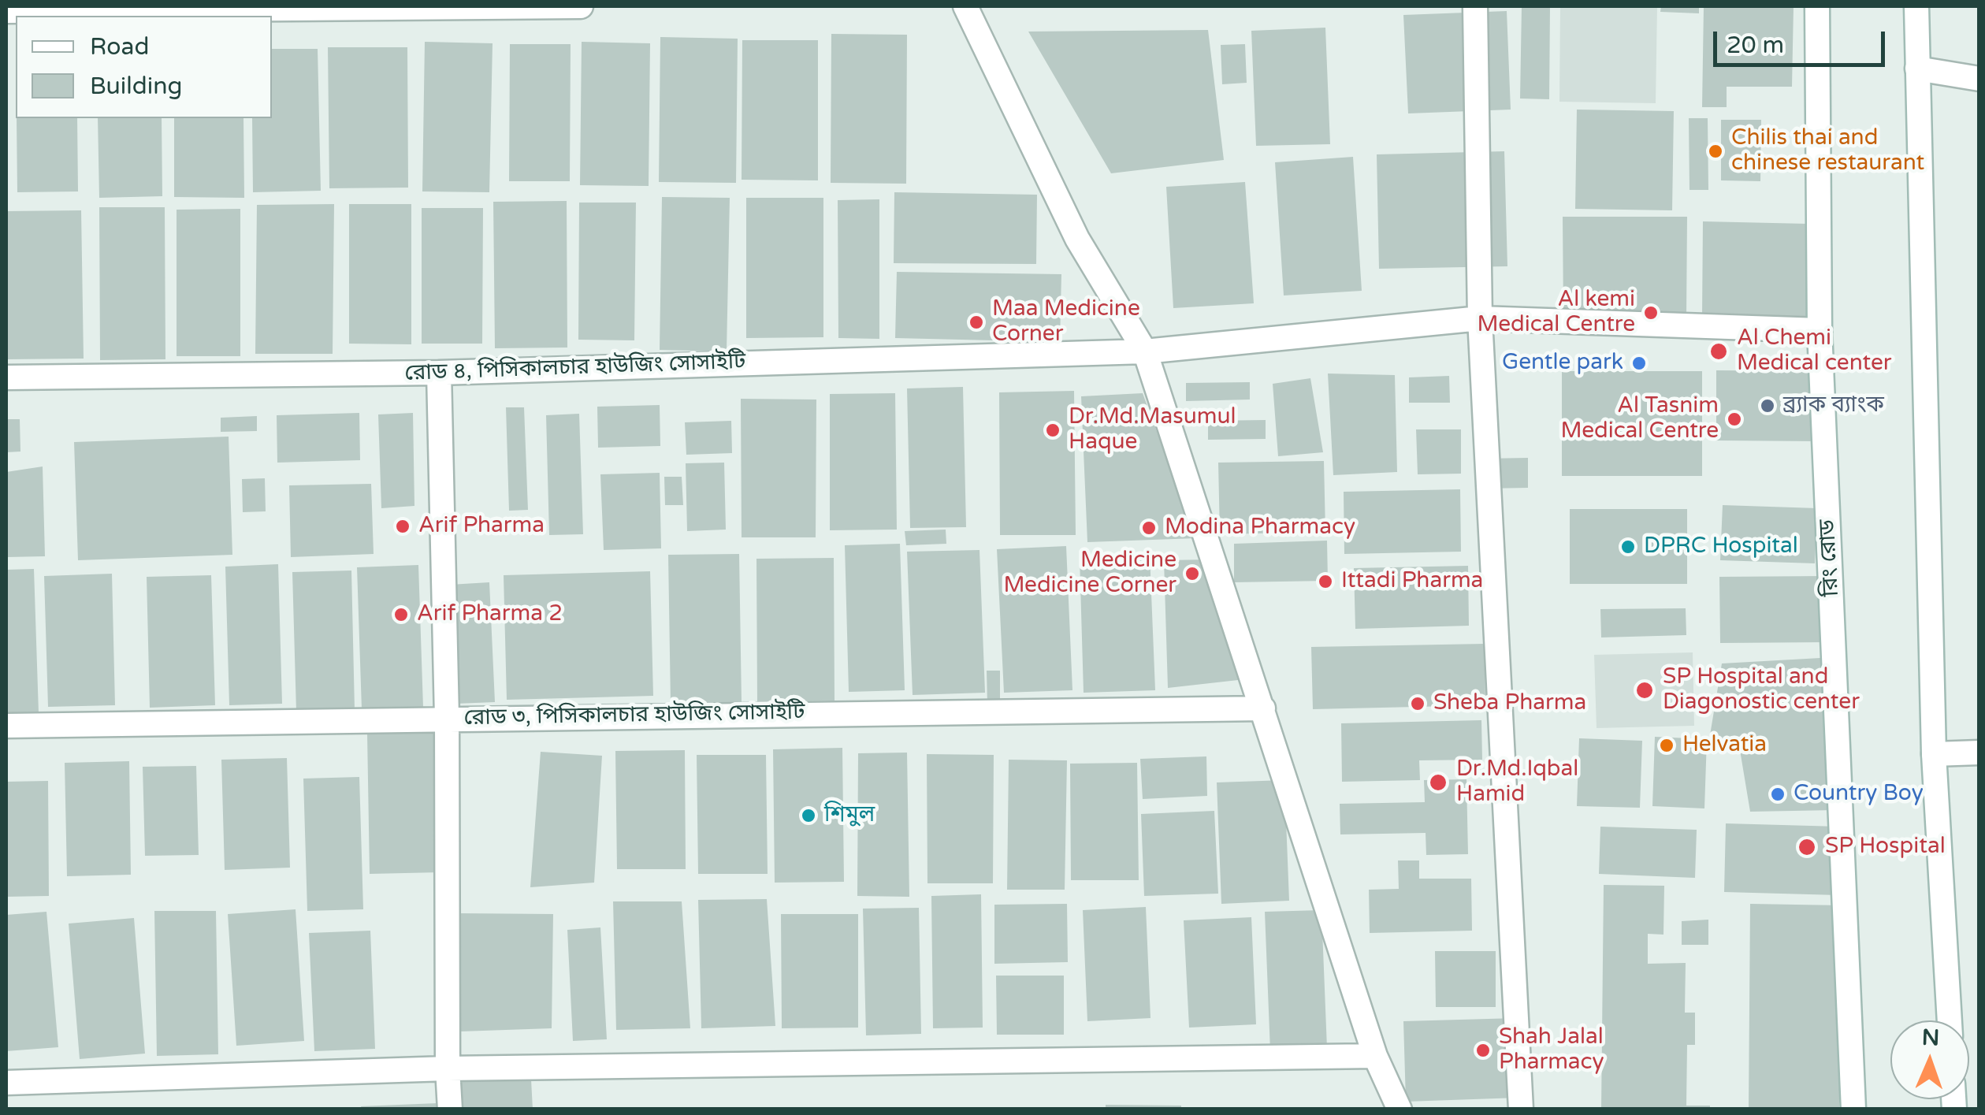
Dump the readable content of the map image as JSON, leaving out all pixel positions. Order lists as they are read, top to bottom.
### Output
{
  "streets": {
    "street": ["রোড ৪, পিসিকালচার হাউজিং সোসাইটি", "রিং রোড", "রোড ৩, পিসিকালচার হাউজিং সোসাইটি"]
  },
  "crossings": [
    ["রোড ৪, পিসিকালচার হাউজিং সোসাইটি", "রিং রোড"]
  ],
  "places": [
    "Chilis thai and chinese restaurant",
    "Al kemi Medical Centre",
    "Maa Medicine Corner",
    "Al Chemi Medical center",
    "Gentle park",
    "ব্র্যাক ব্যাংক",
    "Al Tasnim Medical Centre",
    "Dr.Md.Masumul Haque",
    "Arif Pharma",
    "Modina Pharmacy",
    "DPRC Hospital",
    "Medicine Medicine Corner",
    "Ittadi Pharma",
    "Arif Pharma 2",
    "SP Hospital and Diagonostic center",
    "Sheba Pharma",
    "Helvatia",
    "Dr.Md.Iqbal Hamid",
    "Country Boy",
    "শিমুল",
    "SP Hospital",
    "Shah Jalal Pharmacy"
  ],
  "legend": ["Road", "Building"],
  "scale_bar": "20 m",
  "north": "top"
}
